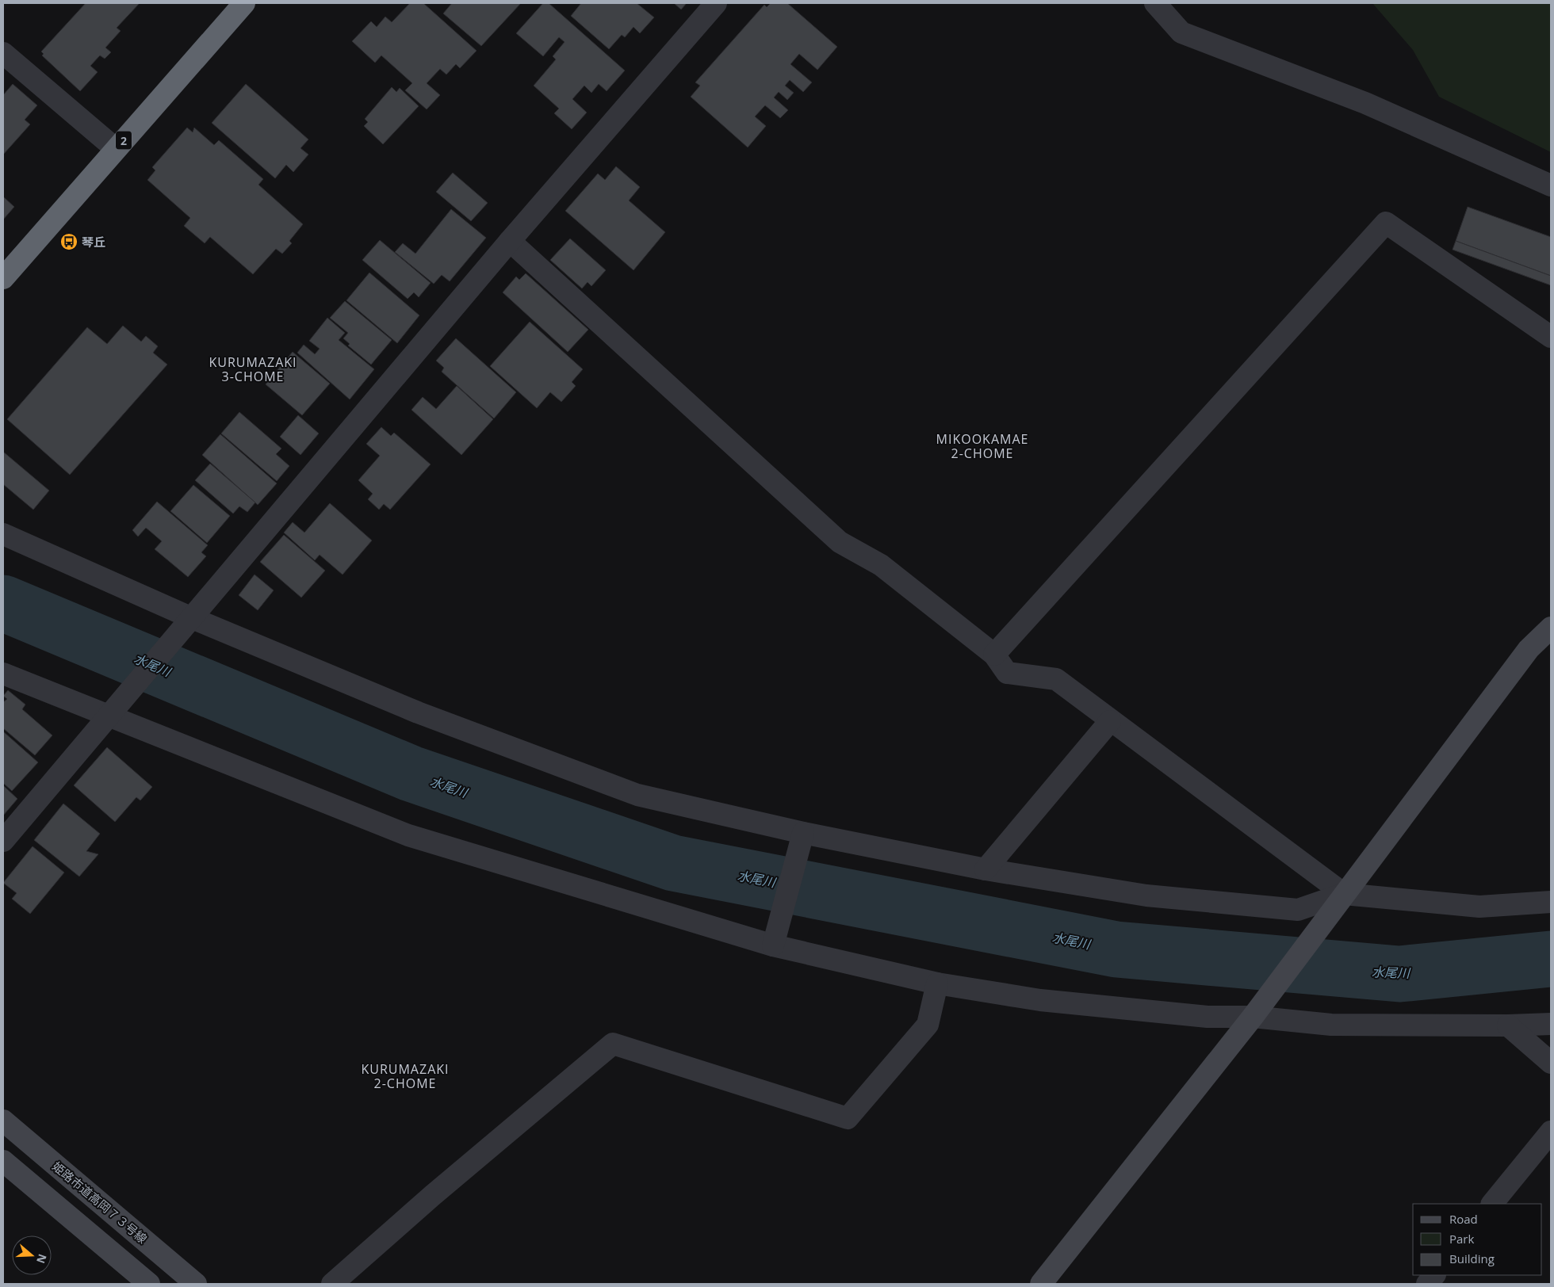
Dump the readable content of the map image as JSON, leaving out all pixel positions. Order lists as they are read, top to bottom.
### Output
{
  "streets": {
    "highway": ["2"],
    "street": ["姫路市道高岡７３号線"]
  },
  "districts": ["KURUMAZAKI 3-CHOME", "MIKOOKAMAE 2-CHOME", "KURUMAZAKI 2-CHOME"],
  "water": ["水尾川"],
  "places": {
    "bus stop": ["琴丘"]
  },
  "legend": ["Road", "Park", "Building"],
  "north": "right"
}
